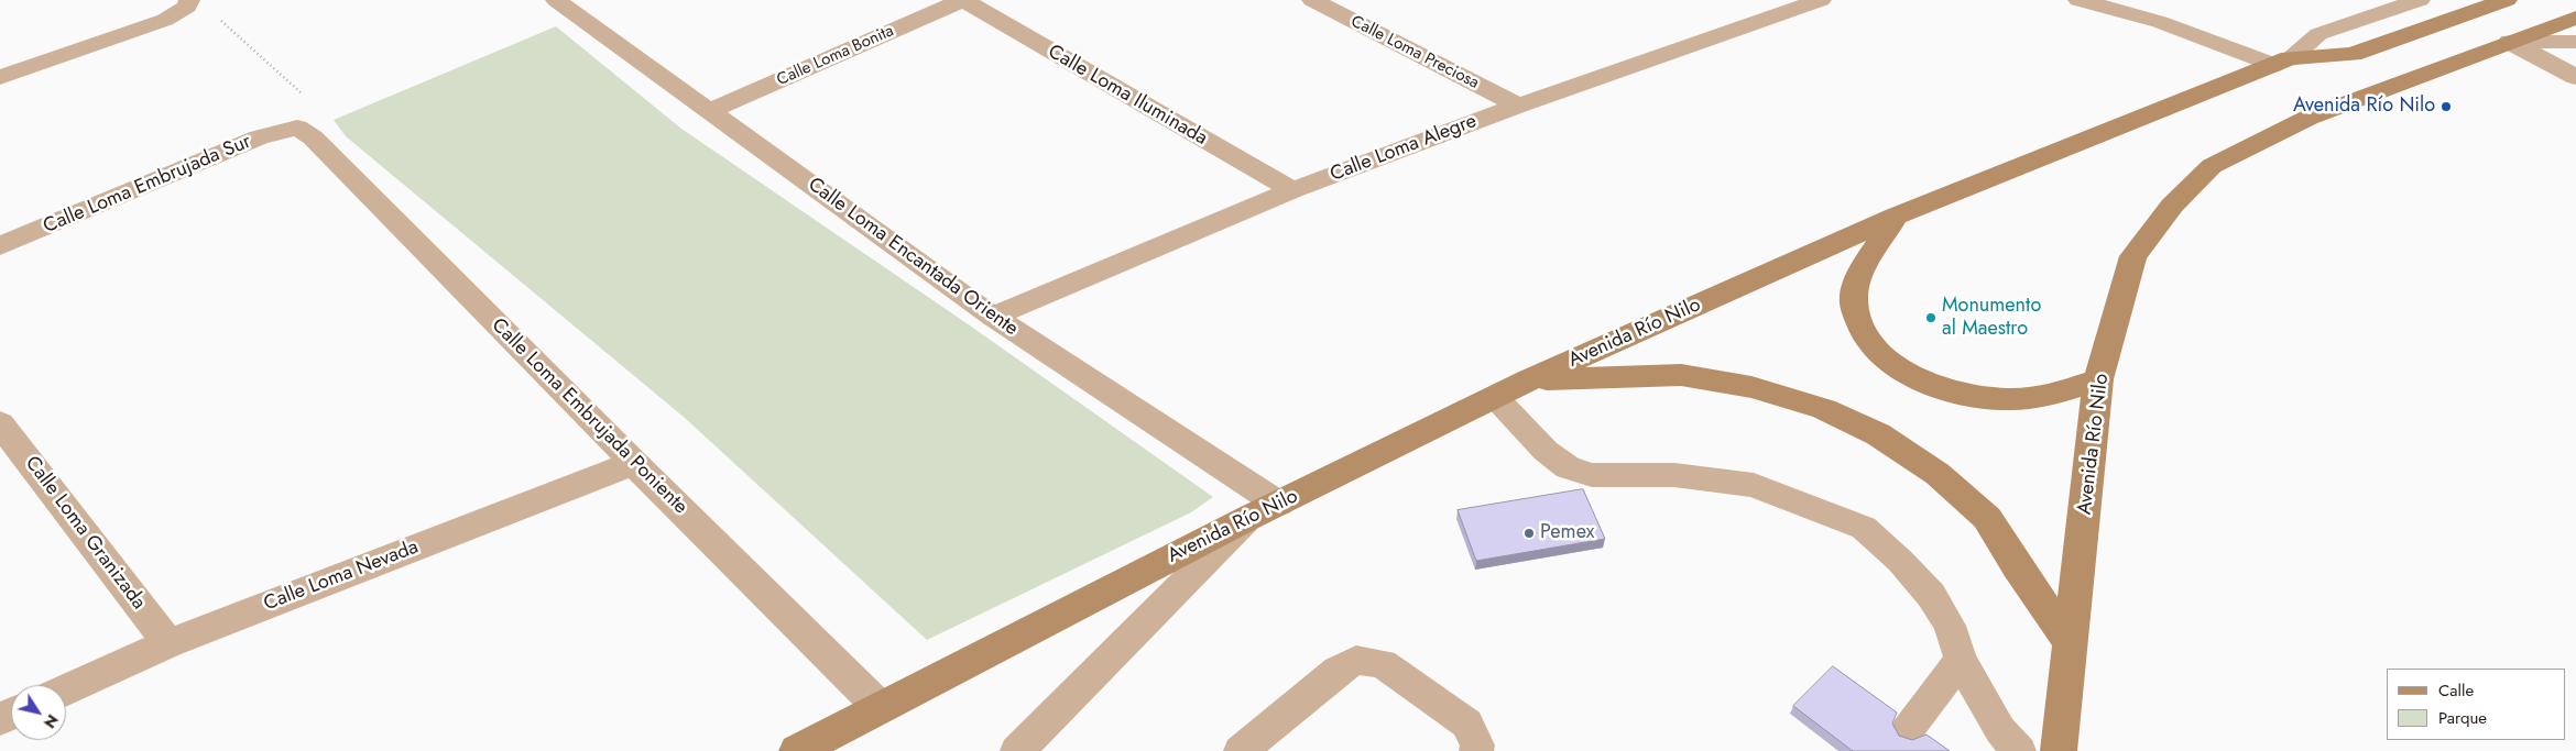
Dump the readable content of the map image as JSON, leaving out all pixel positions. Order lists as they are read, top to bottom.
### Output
{
  "streets": {
    "main road": ["Avenida Río Nilo"],
    "street": [
      "Calle Loma Preciosa",
      "Calle Loma Bonita",
      "Calle Loma Iluminada",
      "Calle Loma Alegre",
      "Calle Loma Embrujada Sur",
      "Calle Loma Encantada Oriente",
      "Calle Loma Embrujada Poniente",
      "Calle Loma Granizada",
      "Calle Loma Nevada"
    ]
  },
  "crossings": [
    ["Calle Loma Preciosa", "Calle Loma Alegre"],
    ["Calle Loma Bonita", "Calle Loma Iluminada"],
    ["Calle Loma Bonita", "Calle Loma Encantada Oriente"],
    ["Calle Loma Iluminada", "Calle Loma Alegre"],
    ["Calle Loma Alegre", "Calle Loma Encantada Oriente"],
    ["Calle Loma Embrujada Sur", "Calle Loma Embrujada Poniente"],
    ["Calle Loma Encantada Oriente", "Avenida Río Nilo"],
    ["Avenida Río Nilo", "Calle Loma Embrujada Poniente"],
    ["Calle Loma Embrujada Poniente", "Calle Loma Nevada"],
    ["Calle Loma Granizada", "Calle Loma Nevada"]
  ],
  "places": ["Avenida Río Nilo", "Monumento al Maestro", "Pemex"],
  "legend": ["Calle", "Parque"],
  "north": "bottom right"
}
